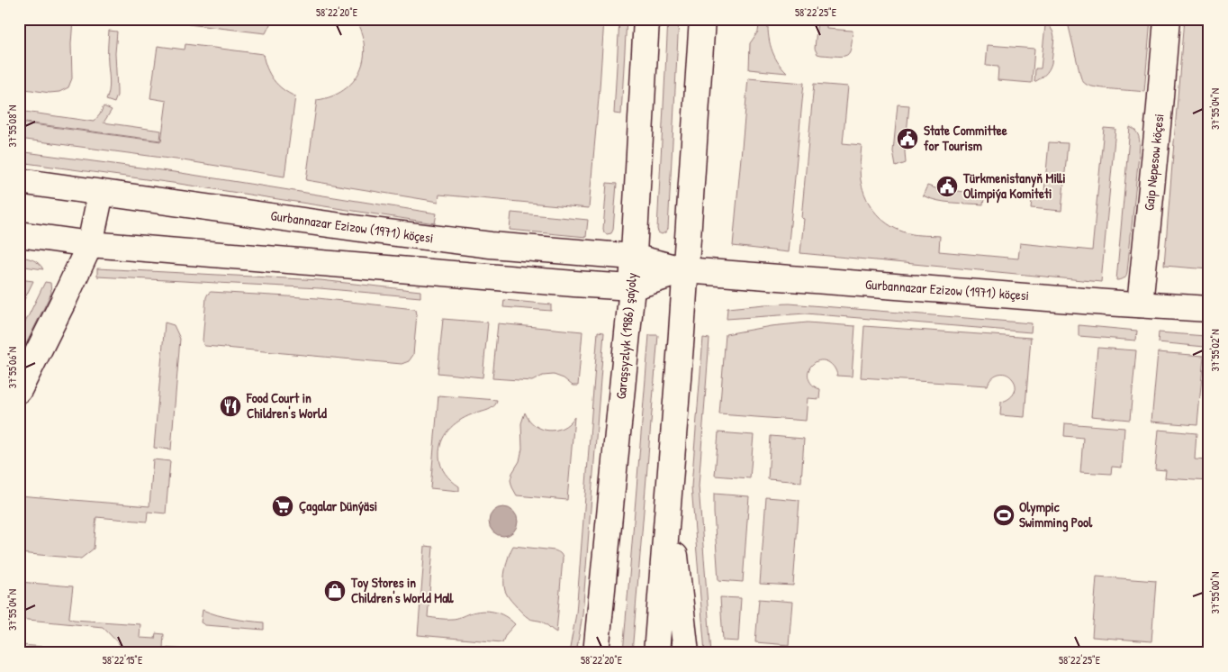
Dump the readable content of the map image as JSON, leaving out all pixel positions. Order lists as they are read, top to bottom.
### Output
{
  "streets": {
    "street": ["Gaip Nepesow köçesi", "Gurbannazar Ezizow (1971) köçesi", "Garaşsyzlyk (1986) şaýoly"]
  },
  "crossings": [
    ["Gaip Nepesow köçesi", "Gurbannazar Ezizow (1971) köçesi"],
    ["Gurbannazar Ezizow (1971) köçesi", "Garaşsyzlyk (1986) şaýoly"]
  ],
  "places": {
    "public building": ["State Committee for Tourism", "Türkmenistanyň Milli Olimpiýa Komiteti"],
    "restaurant": ["Food Court in Children's World"],
    "supermarket": ["Çagalar Dünýäsi"],
    "sports": ["Olympic Swimming Pool"],
    "shop": ["Toy Stores in Children's World Mall"]
  },
  "coordinates": [
    "58°22'20\"E",
    "58°22'25\"E",
    "37°55'04\"N",
    "37°55'08\"N",
    "37°55'02\"N",
    "37°55'06\"N",
    "37°55'00\"N",
    "58°22'15\"E"
  ]
}
